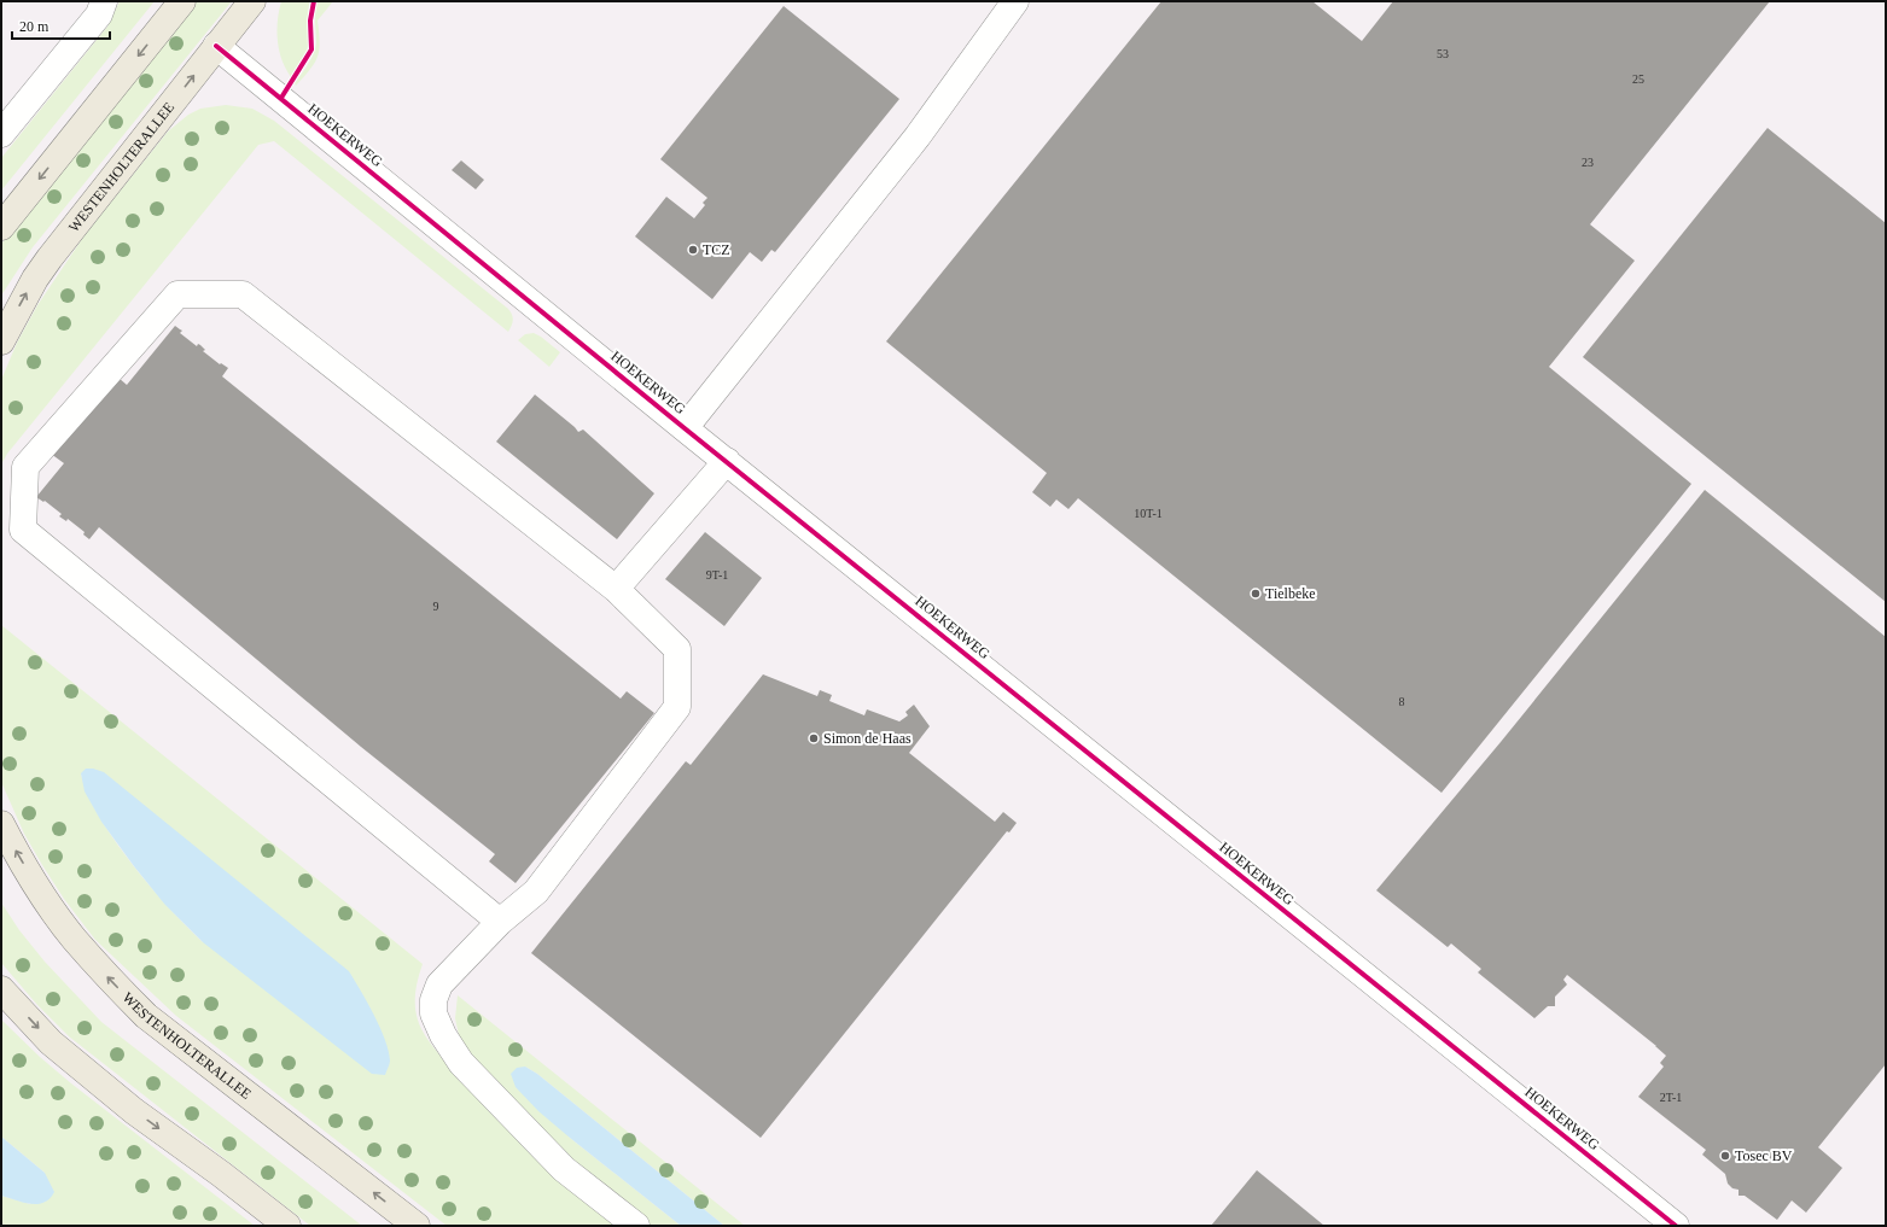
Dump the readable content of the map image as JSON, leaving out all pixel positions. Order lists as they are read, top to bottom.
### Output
{
  "streets": {
    "main road": ["WESTENHOLTERALLEE"],
    "street": ["HOEKERWEG"]
  },
  "crossings": [
    ["HOEKERWEG", "WESTENHOLTERALLEE"]
  ],
  "places": [
    "TCZ",
    "Tielbeke",
    "Simon de Haas",
    "Tosec BV"
  ],
  "house_numbers": [
    "53",
    "25",
    "23",
    "10T-1",
    "9T-1",
    "9",
    "8",
    "2T-1"
  ],
  "scale_bar": "20 m"
}
